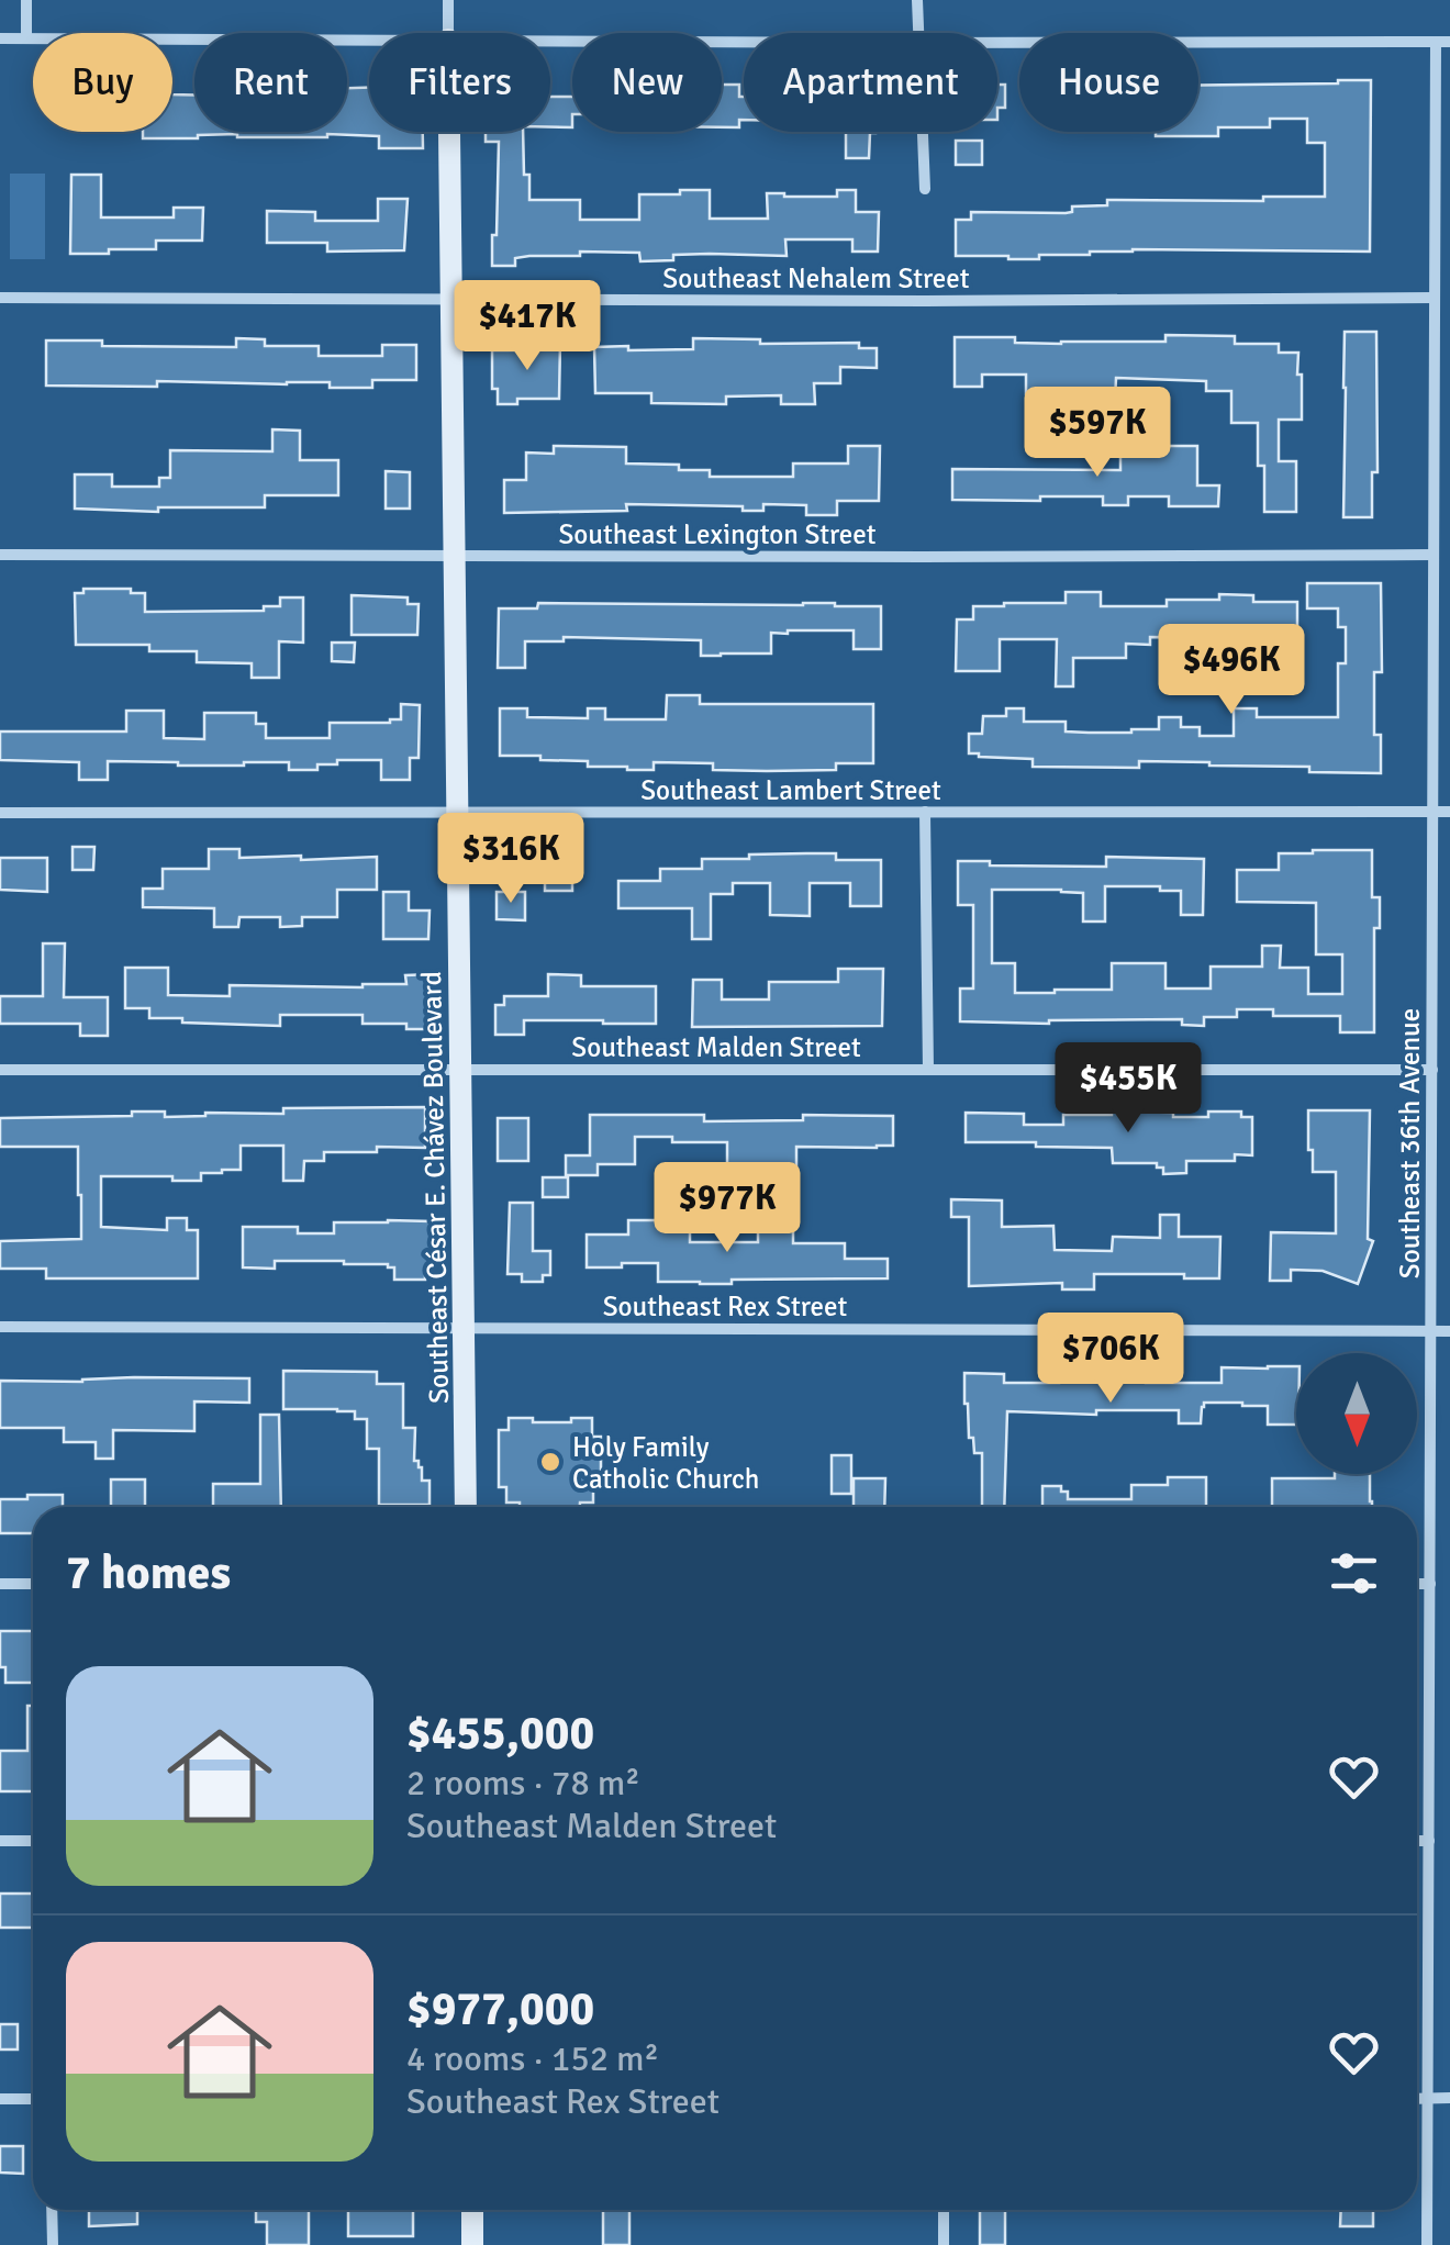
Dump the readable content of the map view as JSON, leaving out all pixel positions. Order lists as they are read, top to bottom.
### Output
{
  "streets": {
    "street": [
      "Southeast Nehalem Street",
      "Southeast Lexington Street",
      "Southeast Lambert Street",
      "Southeast Malden Street",
      "Southeast 36th Avenue",
      "Southeast César E. Chávez Boulevard",
      "Southeast Rex Street"
    ]
  },
  "crossings": [
    ["Southeast Nehalem Street", "Southeast 36th Avenue"],
    ["Southeast Nehalem Street", "Southeast César E. Chávez Boulevard"],
    ["Southeast Lexington Street", "Southeast 36th Avenue"],
    ["Southeast Lexington Street", "Southeast César E. Chávez Boulevard"],
    ["Southeast Lambert Street", "Southeast 36th Avenue"],
    ["Southeast Lambert Street", "Southeast César E. Chávez Boulevard"],
    ["Southeast Malden Street", "Southeast 36th Avenue"],
    ["Southeast Malden Street", "Southeast César E. Chávez Boulevard"],
    ["Southeast 36th Avenue", "Southeast Rex Street"],
    ["Southeast César E. Chávez Boulevard", "Southeast Rex Street"]
  ],
  "places": ["Holy Family Catholic Church"],
  "north": "bottom",
  "page": {
    "chip": [
      "Buy",
      "Rent",
      "Filters",
      "New",
      "Apartment",
      "House"
    ],
    "price": [
      "$417K",
      "$597K",
      "$496K",
      "$316K",
      "$455K",
      "$977K",
      "$706K"
    ],
    "heading": "7 homes",
    "list": [
      {
        "name": "$455,000",
        "note": "2 rooms · 78 m² · Southeast Malden Street"
      },
      {
        "name": "$977,000",
        "note": "4 rooms · 152 m² · Southeast Rex Street"
      }
    ]
  }
}
